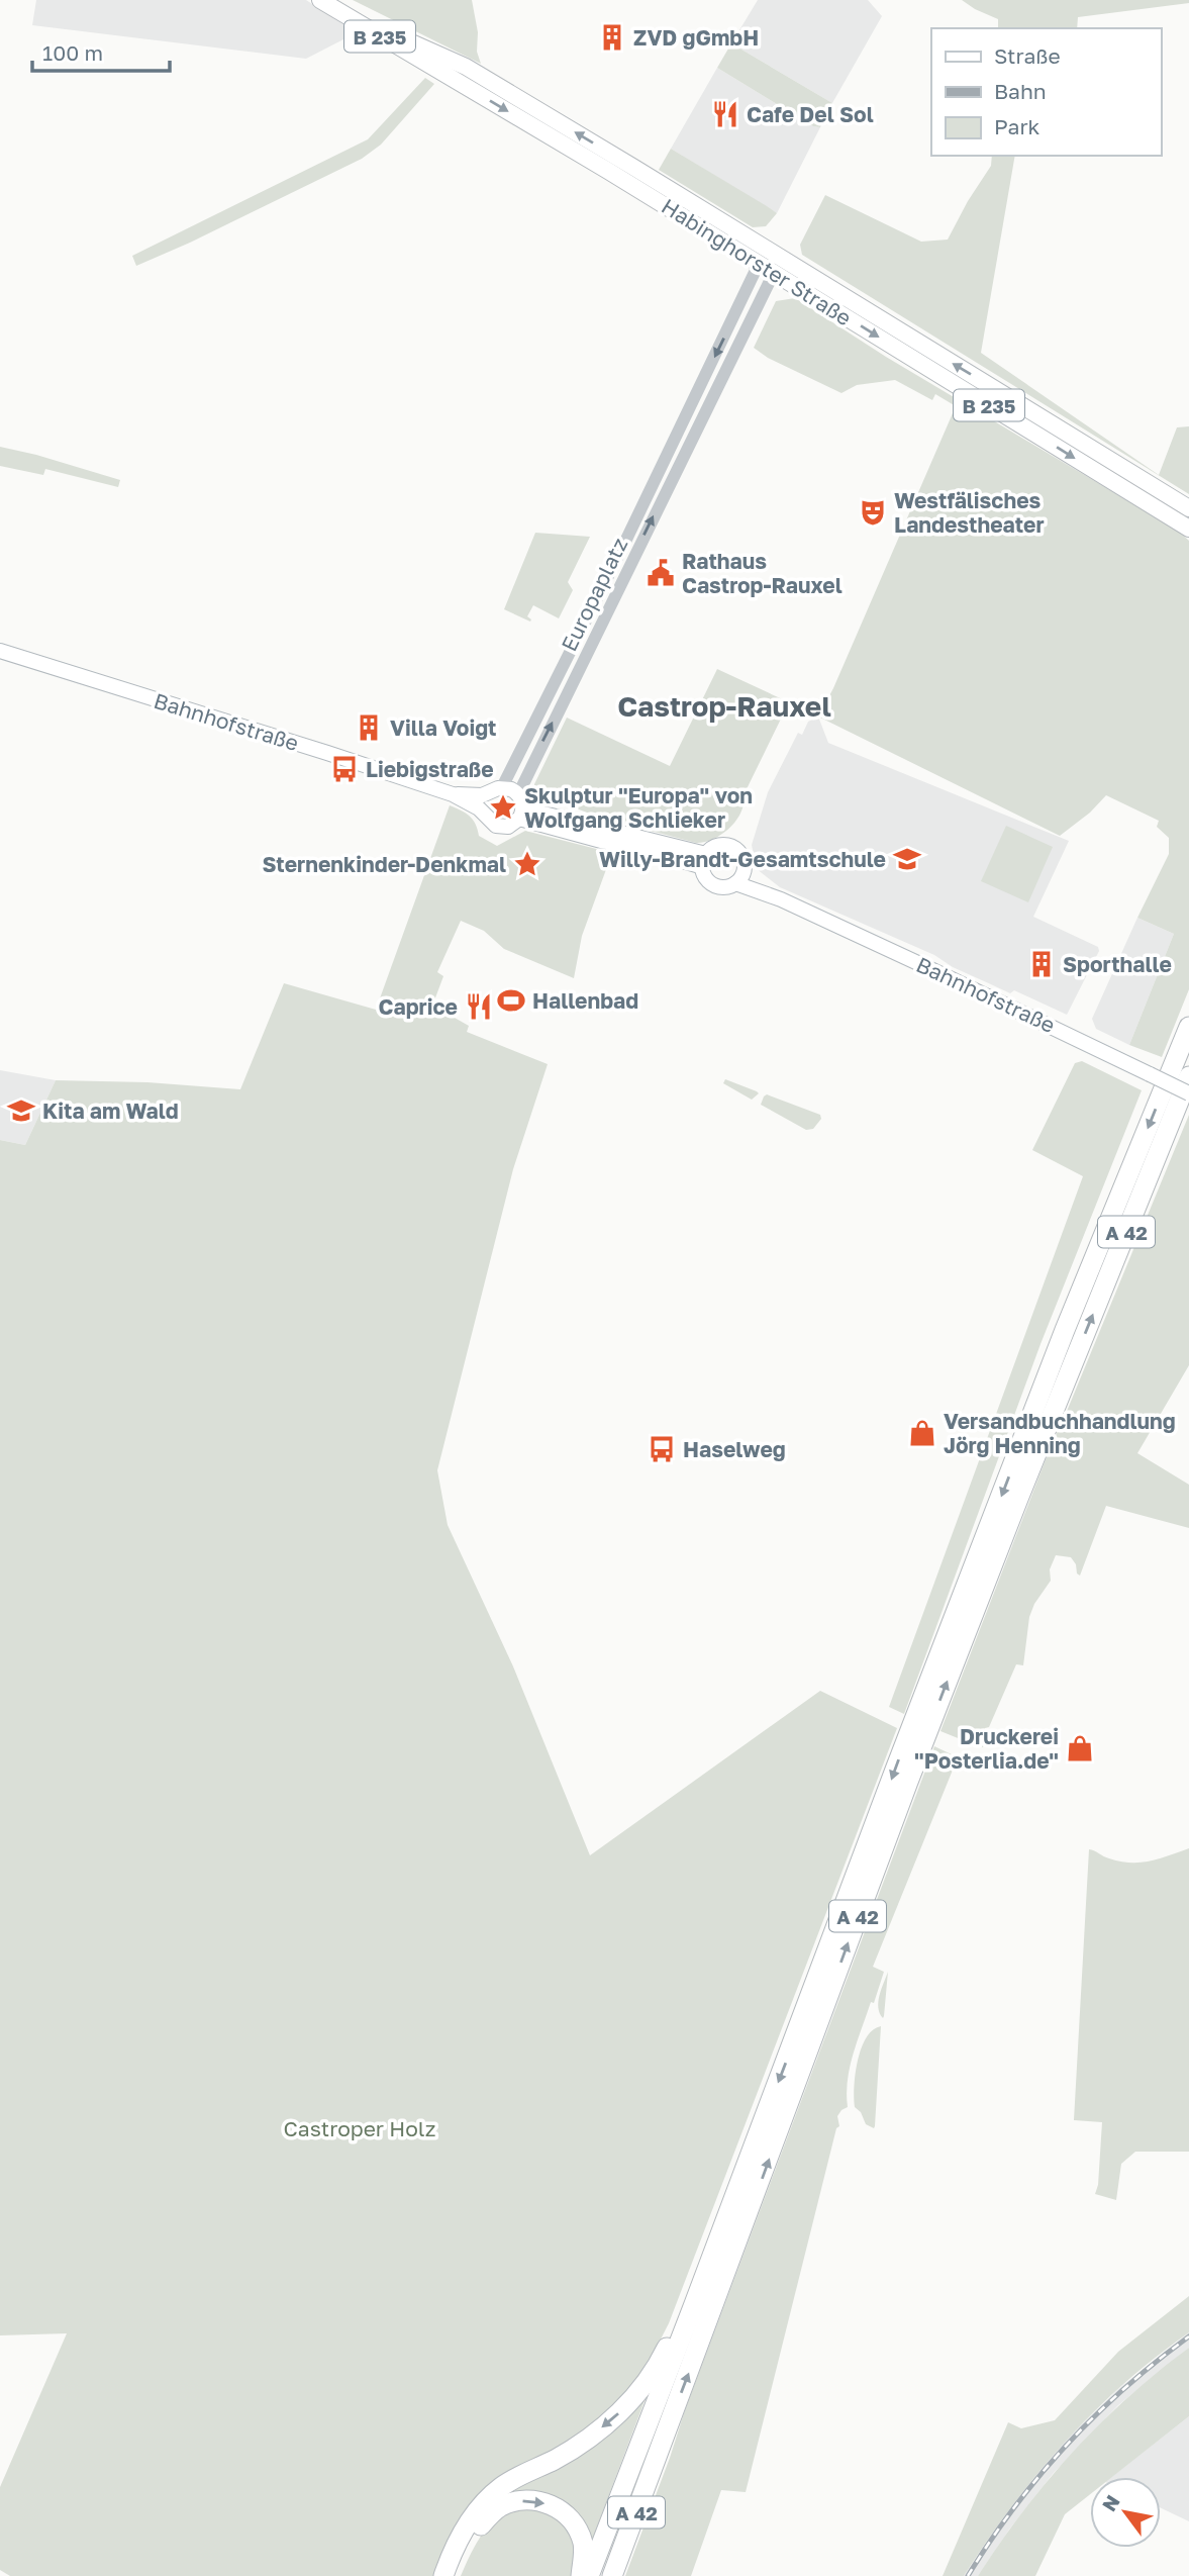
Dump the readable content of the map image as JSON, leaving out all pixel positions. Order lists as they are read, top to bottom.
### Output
{
  "streets": {
    "highway": ["A 42"],
    "main road": ["B 235", "Habinghorster Straße", "Bahnhofstraße"],
    "street": ["Europaplatz"]
  },
  "crossings": [
    ["Habinghorster Straße", "Europaplatz"],
    ["Europaplatz", "Bahnhofstraße"]
  ],
  "districts": ["Castrop-Rauxel"],
  "parks": ["Castroper Holz"],
  "places": {
    "building": ["ZVD gGmbH", "Villa Voigt", "Sporthalle"],
    "restaurant": ["Cafe Del Sol", "Caprice"],
    "theatre": ["Westfälisches Landestheater"],
    "public building": ["Rathaus Castrop-Rauxel"],
    "bus stop": ["Liebigstraße", "Haselweg"],
    "place": ["Skulptur \"Europa\" von Wolfgang Schlieker", "Sternenkinder-Denkmal"],
    "school or university": ["Willy-Brandt-Gesamtschule", "Kita am Wald"],
    "sports": ["Hallenbad"],
    "shop": ["Versandbuchhandlung Jörg Henning", "Druckerei \"Posterlia.de\""]
  },
  "legend": ["Straße", "Bahn", "Park"],
  "scale_bar": "100 m",
  "north": "top left"
}
